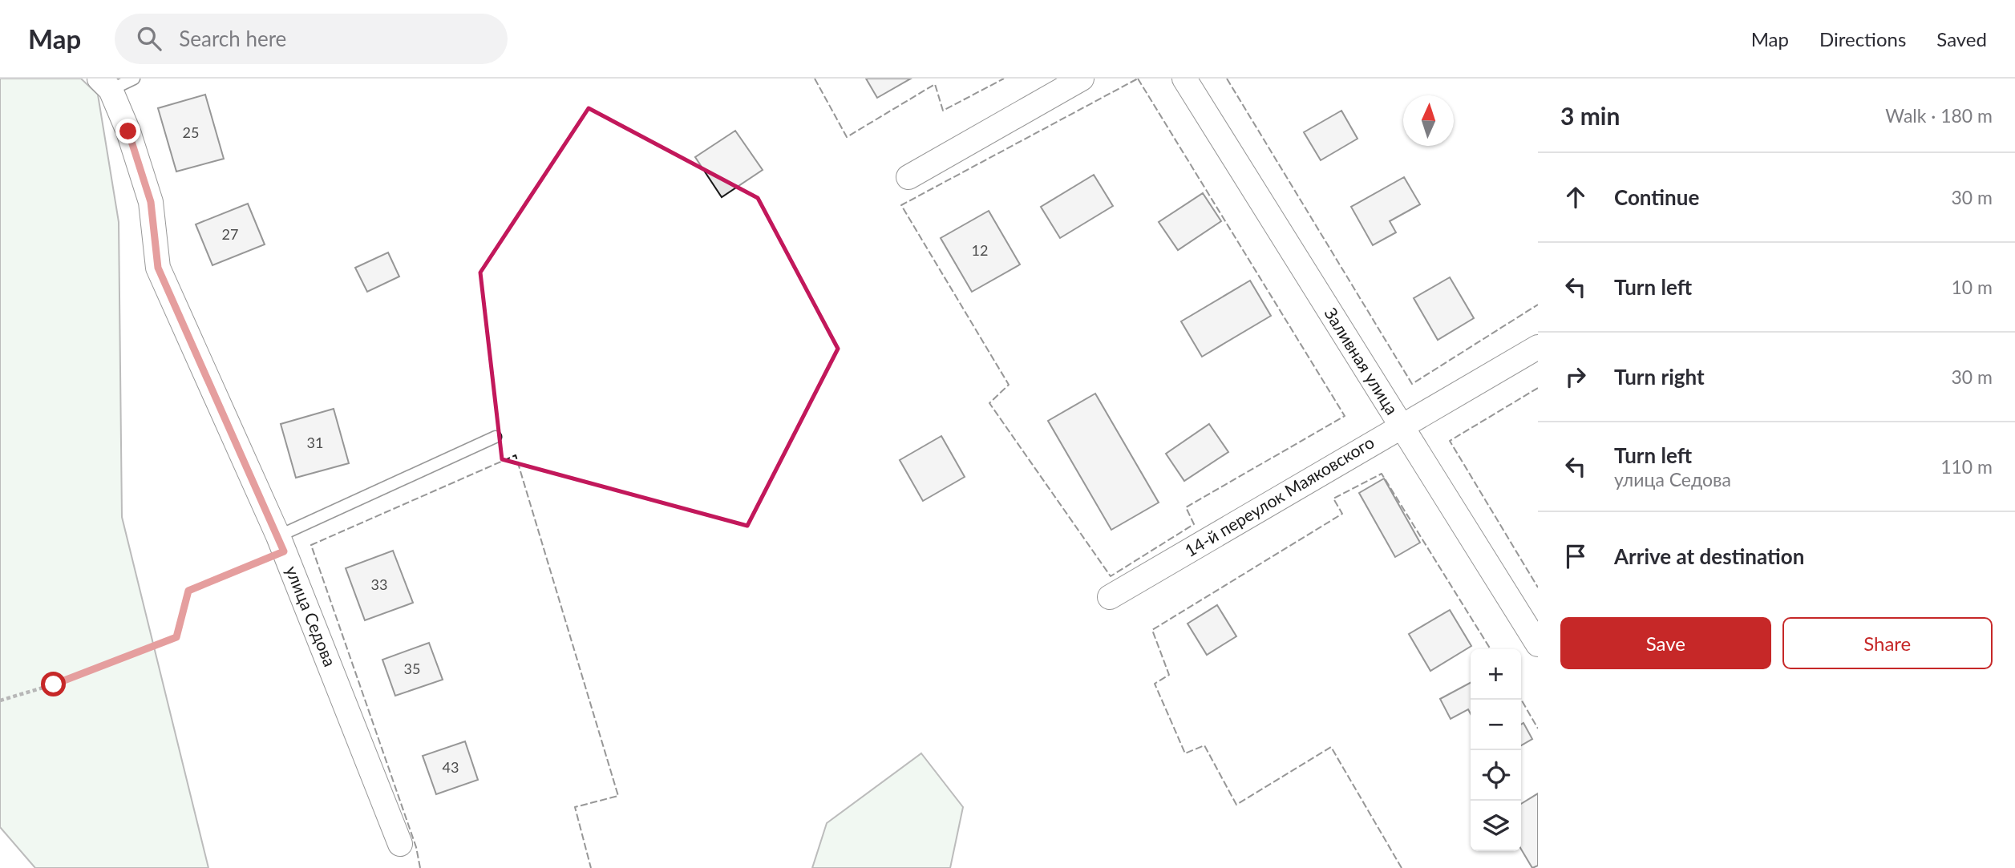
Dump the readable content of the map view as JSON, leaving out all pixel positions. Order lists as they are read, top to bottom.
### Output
{
  "streets": {
    "street": ["Заливная улица", "14-й переулок Маяковского", "улица Седова"]
  },
  "crossings": [
    ["Заливная улица", "14-й переулок Маяковского"]
  ],
  "house_numbers": [
    "25",
    "27",
    "12",
    "31",
    "33",
    "35",
    "43"
  ],
  "north": "top",
  "page": {
    "header": "Map",
    "search": "Search here",
    "nav": ["Map", "Directions", "Saved"],
    "heading": ["3 min", "Walk · 180 m"],
    "list": [
      ["Continue", "30 m"],
      ["Turn left", "10 m"],
      ["Turn right", "30 m"],
      ["Turn left", "улица Седова", "110 m"],
      "Arrive at destination"
    ],
    "buttons": ["Save", "Share"],
    "map_buttons": ["+", "−"]
  }
}
